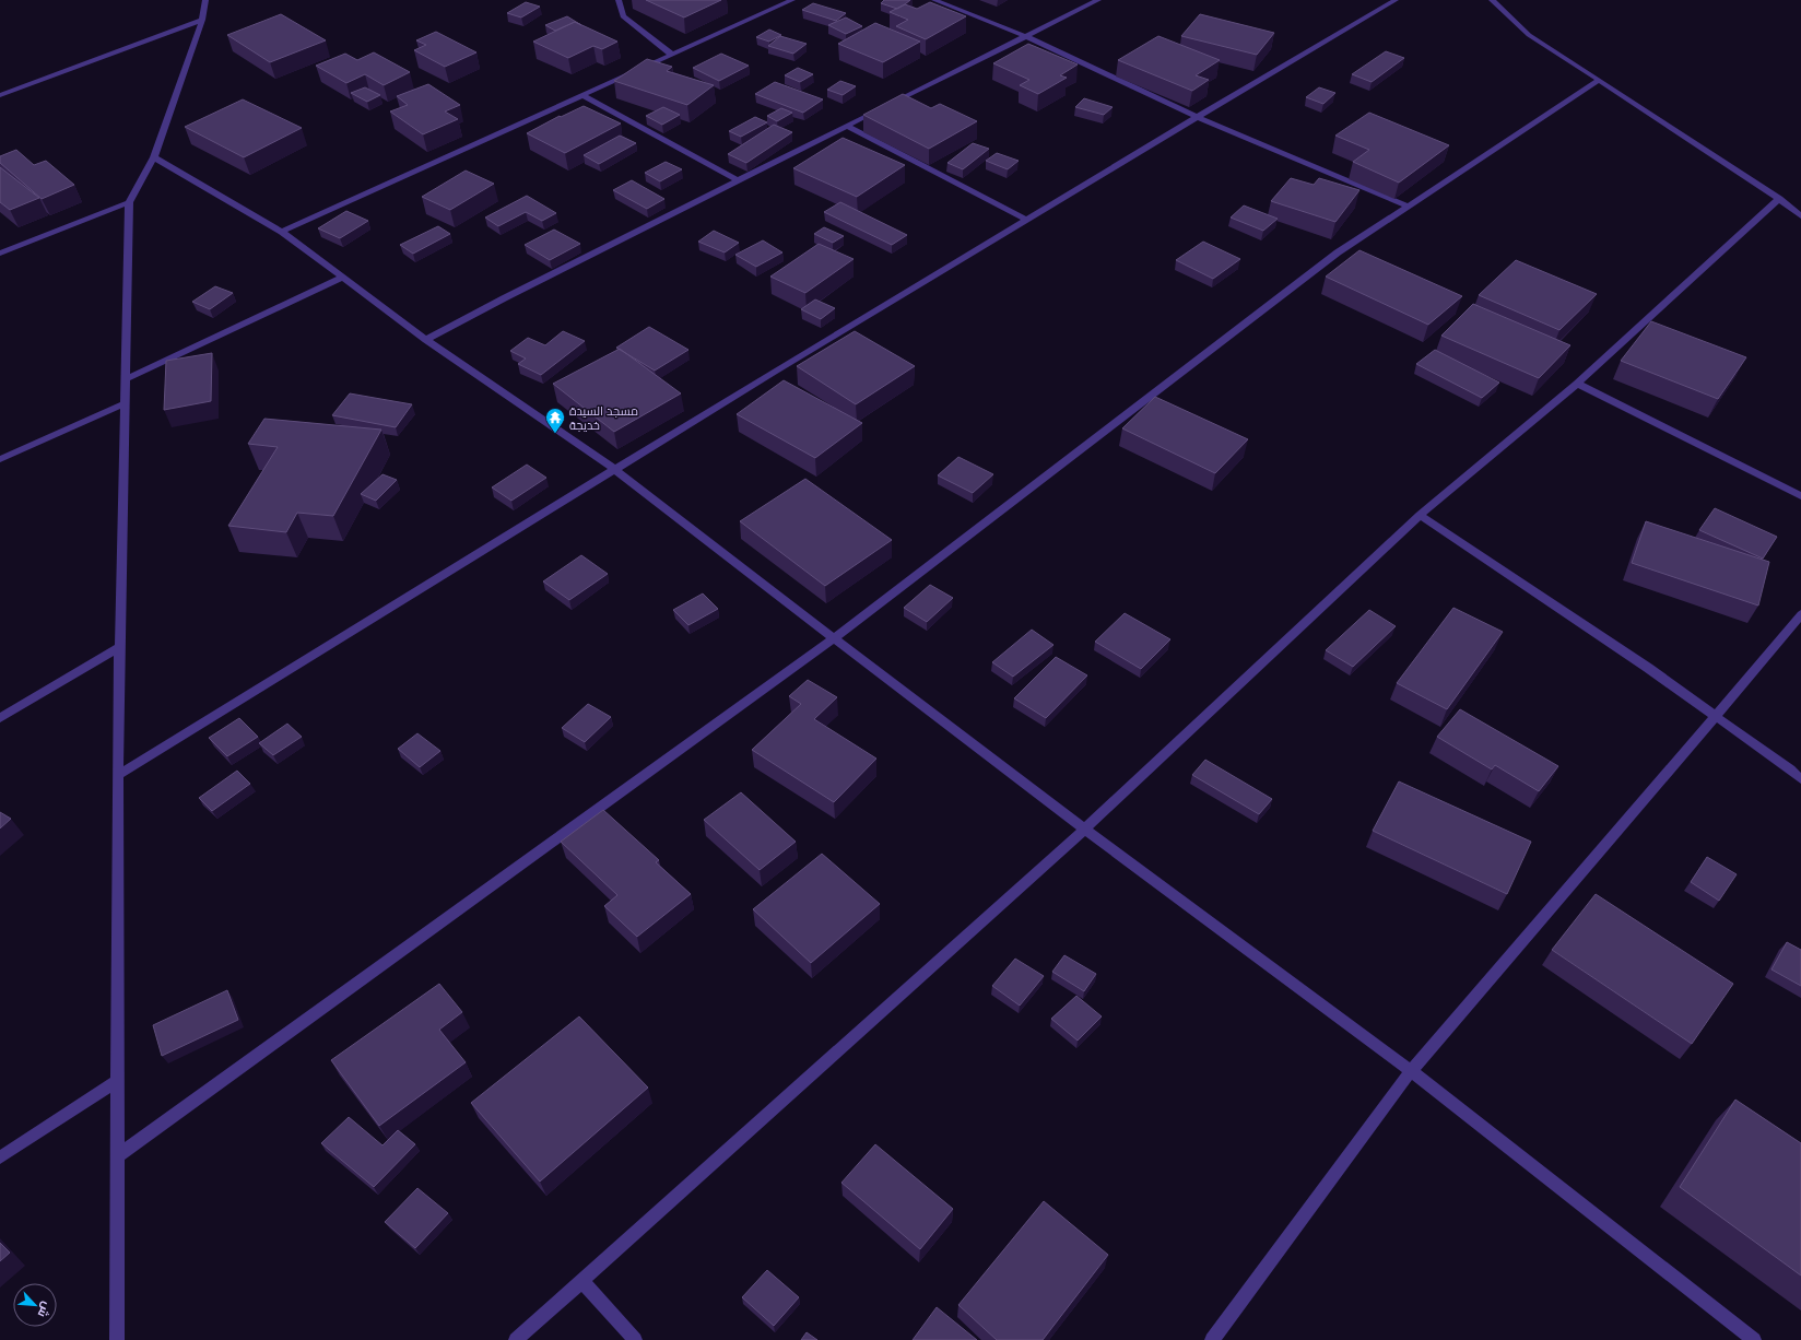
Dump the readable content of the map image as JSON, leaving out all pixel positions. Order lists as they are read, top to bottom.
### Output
{
  "places": {
    "temple": ["مسجد السيدة خديجة"]
  },
  "north": "bottom right"
}
